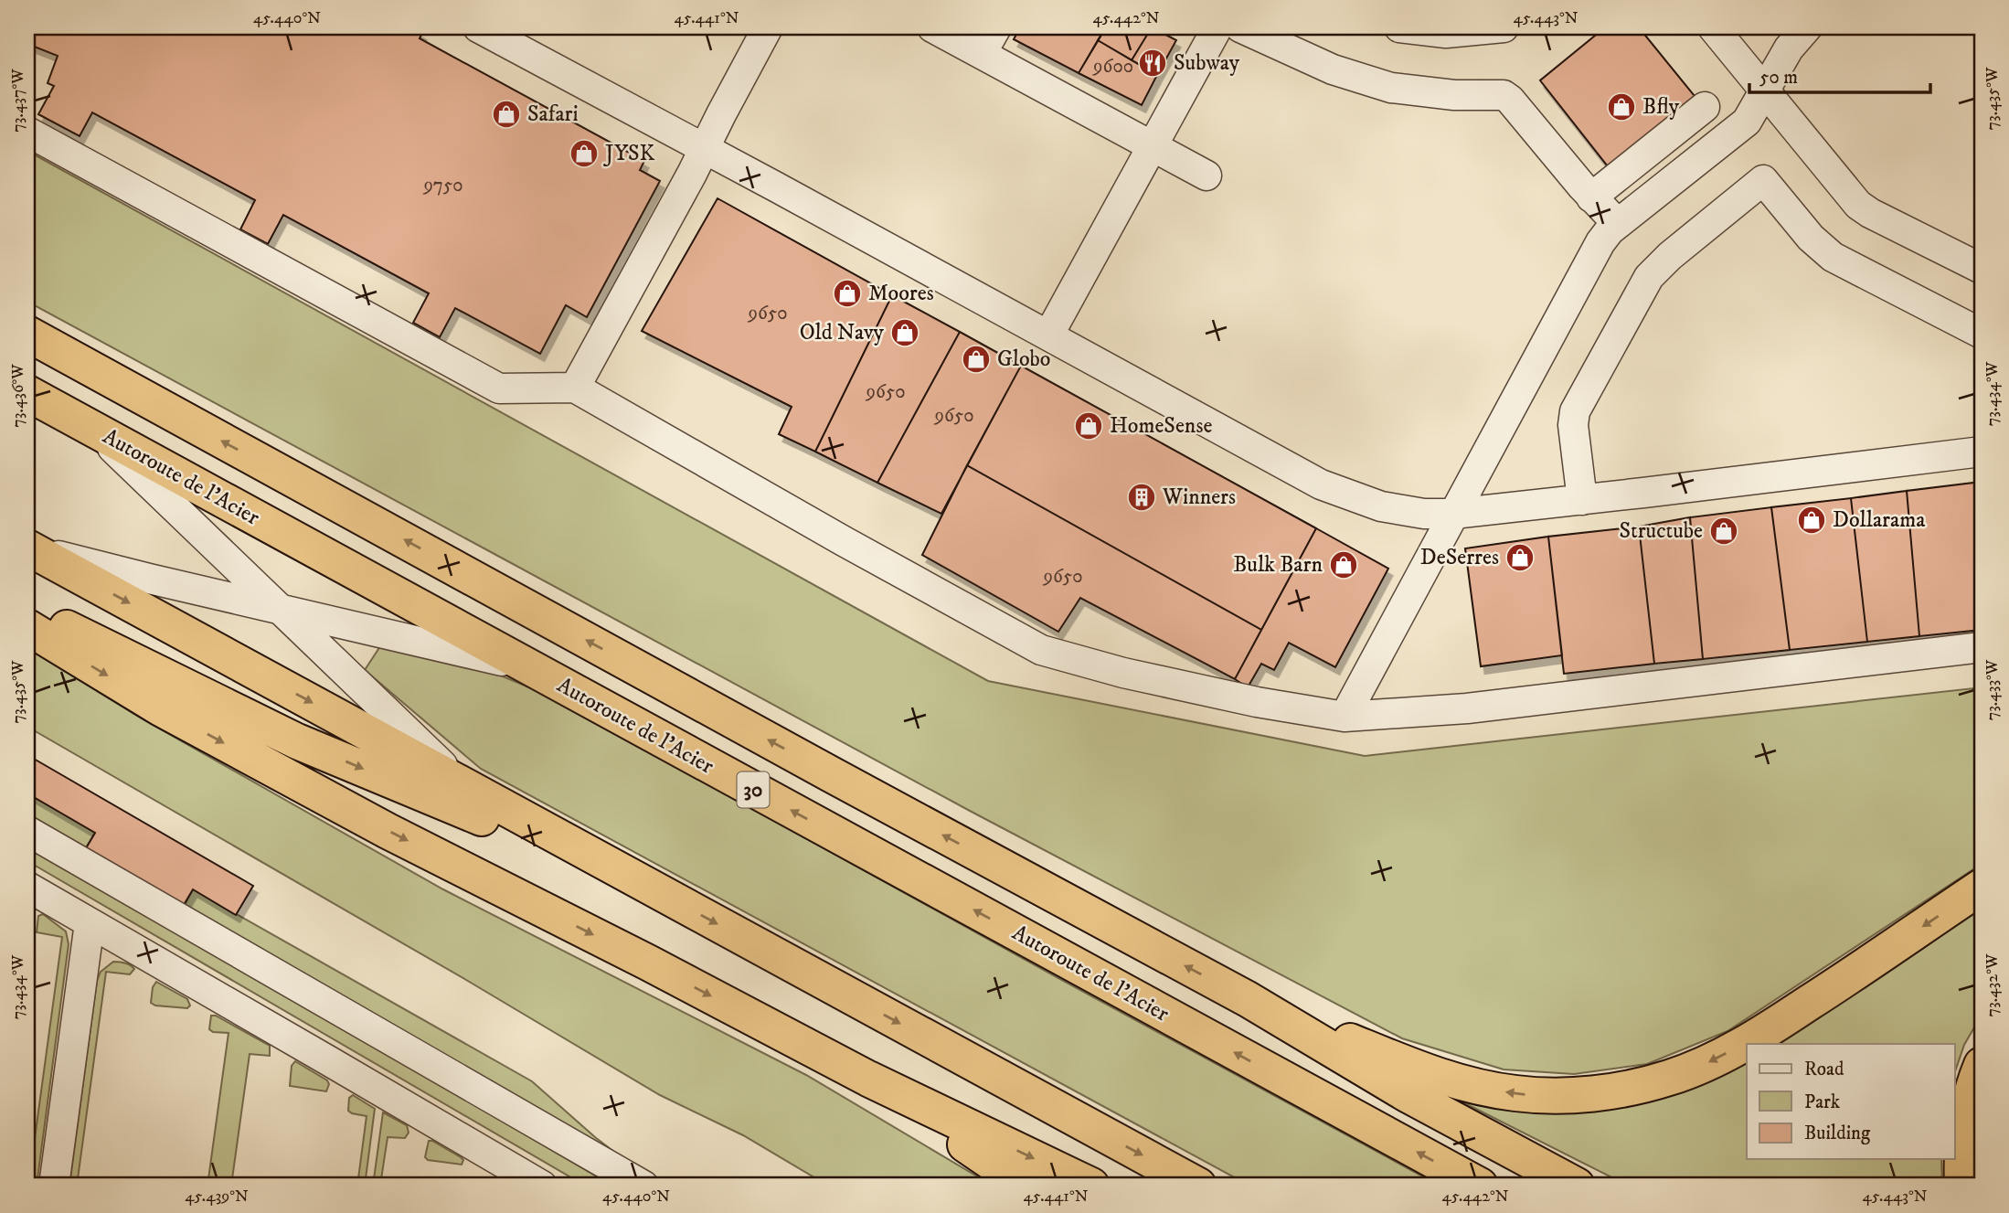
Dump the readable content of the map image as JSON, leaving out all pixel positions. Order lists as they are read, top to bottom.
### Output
{
  "streets": {
    "highway": ["Autoroute de l'Acier", "30"]
  },
  "places": {
    "restaurant": ["Subway"],
    "shop": [
      "Bfly",
      "Safari",
      "JYSK",
      "Moores",
      "Old Navy",
      "Globo",
      "HomeSense",
      "Dollarama",
      "Structube",
      "DeSerres",
      "Bulk Barn"
    ],
    "building": ["Winners"]
  },
  "house_numbers": [
    "9600",
    "9750",
    "9650",
    "9650",
    "9650",
    "9650"
  ],
  "legend": ["Road", "Park", "Building"],
  "scale_bar": "50 m",
  "coordinates": [
    "45.440°N",
    "45.441°N",
    "45.442°N",
    "45.443°N",
    "73.435°W",
    "73.437°W",
    "73.434°W",
    "73.436°W",
    "73.433°W",
    "73.432°W",
    "45.439°N"
  ]
}
